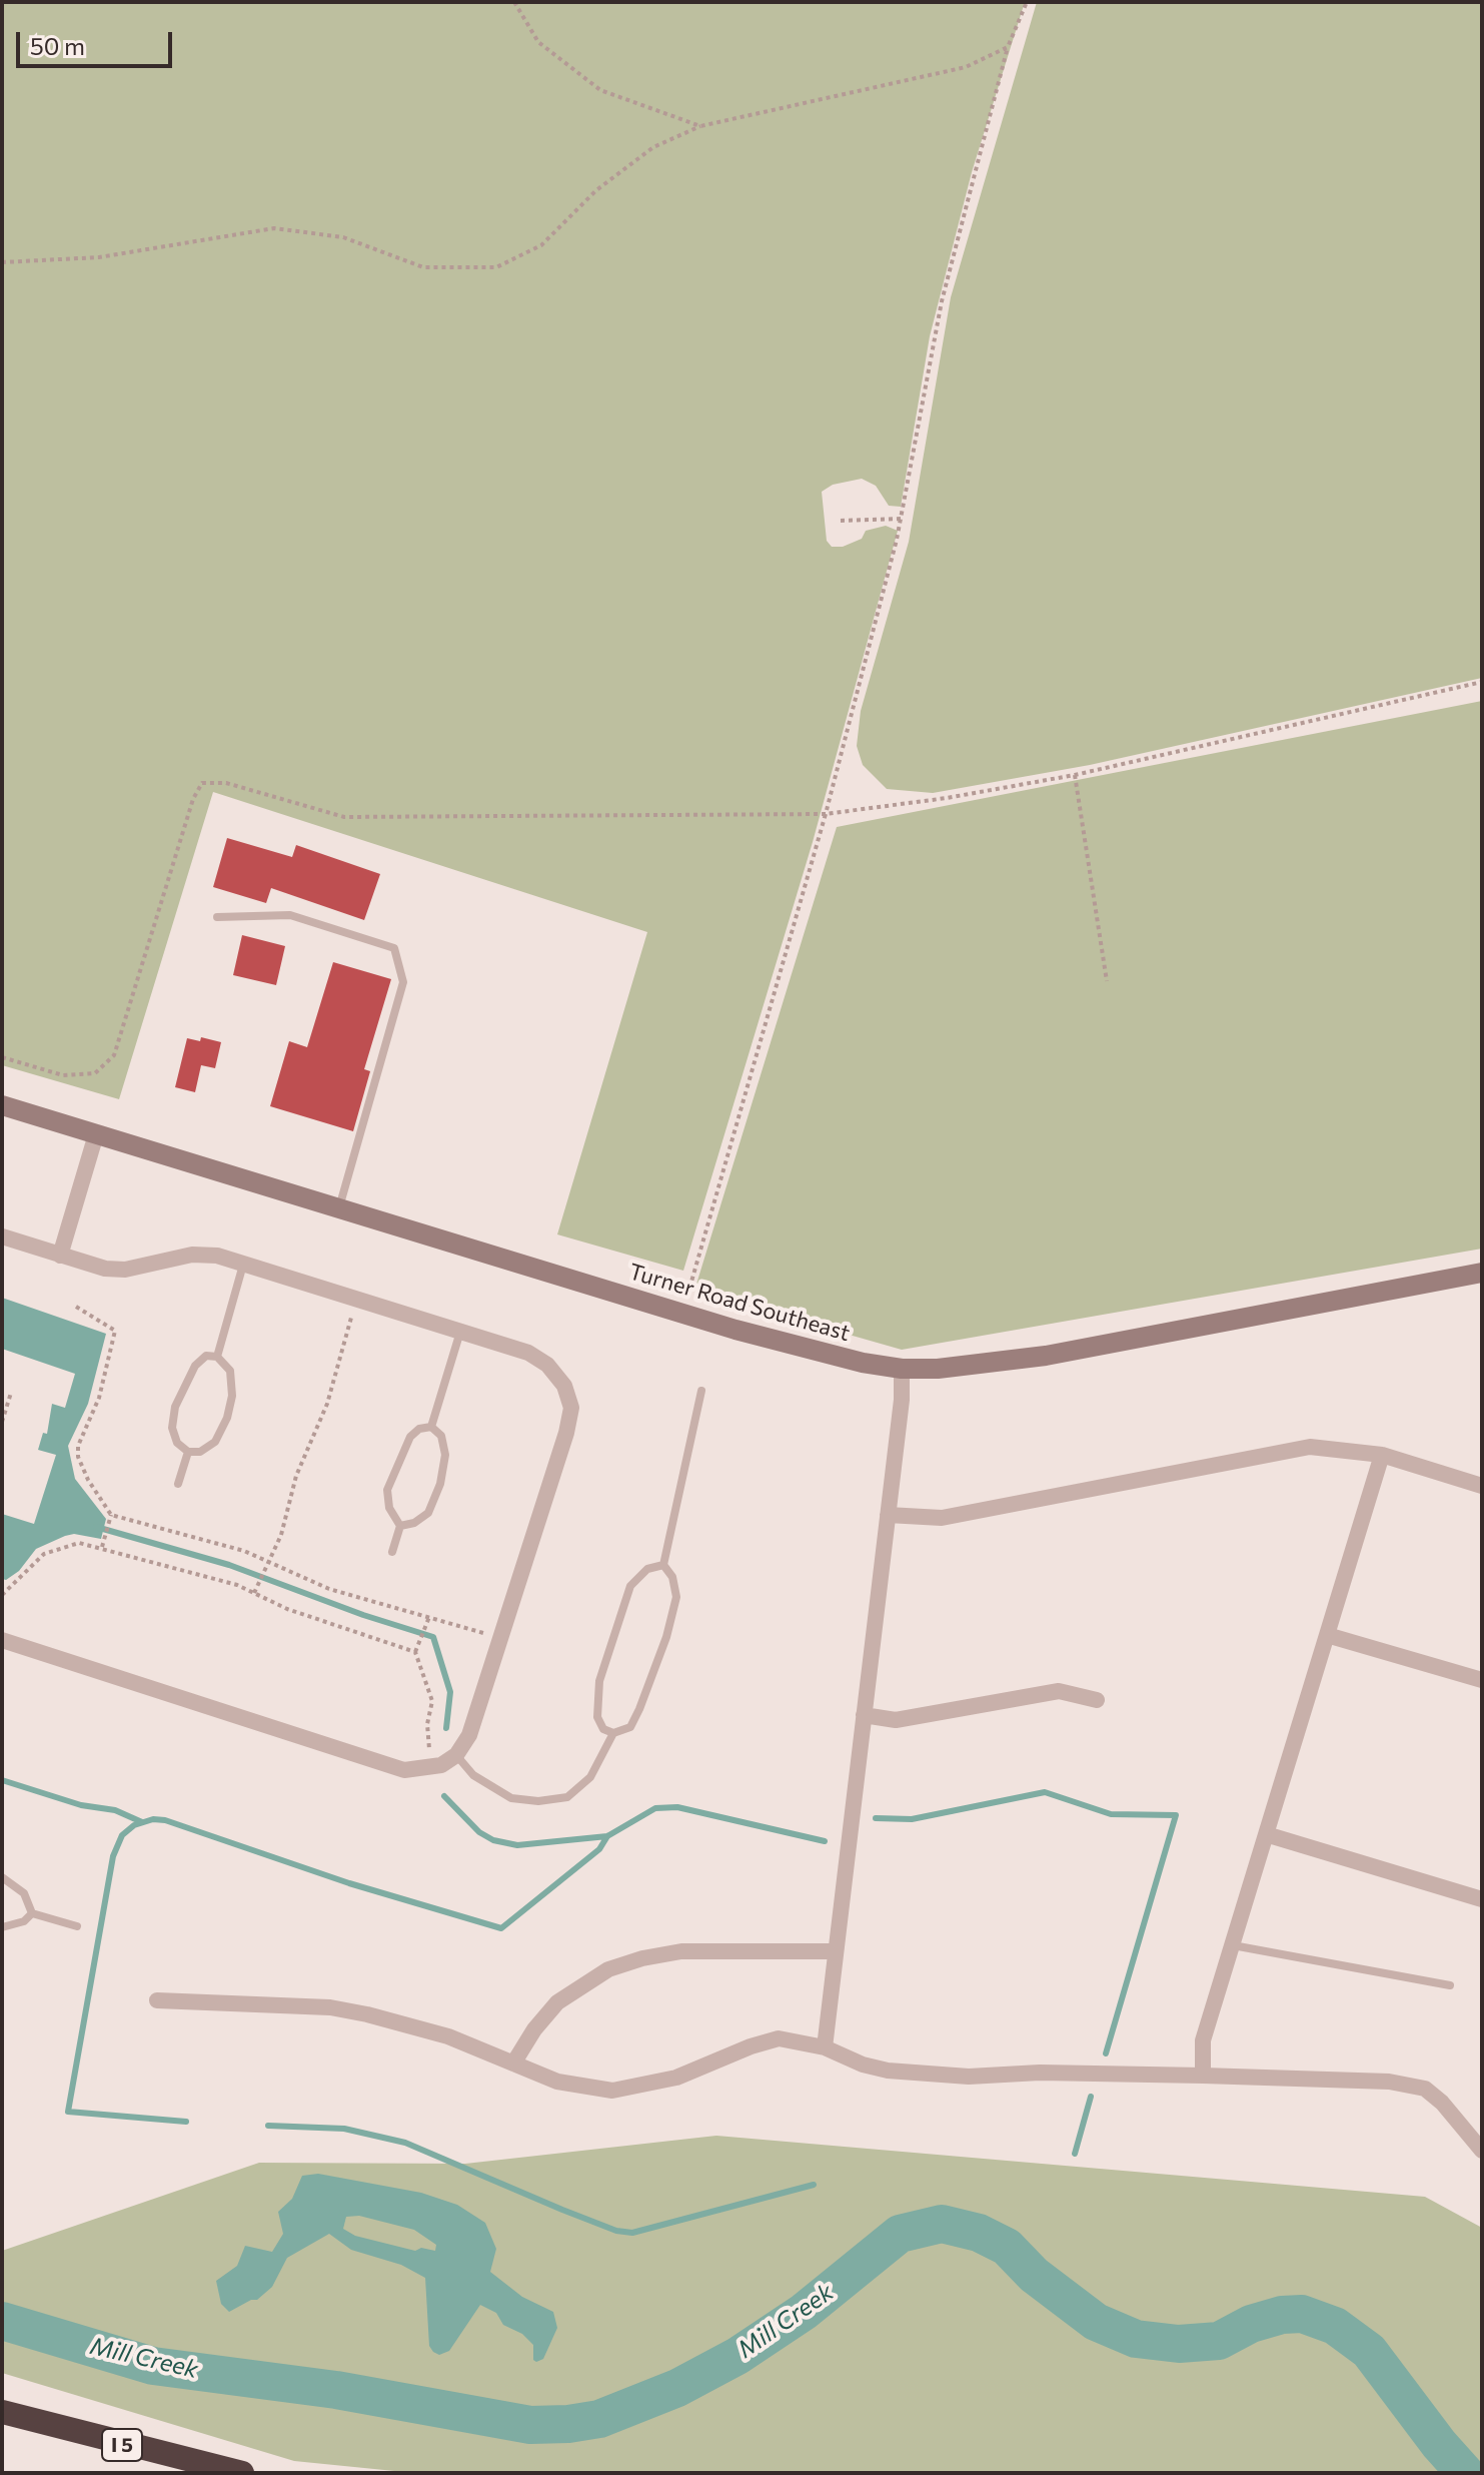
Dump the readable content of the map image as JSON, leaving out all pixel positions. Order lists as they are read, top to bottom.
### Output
{
  "streets": {
    "highway": ["I 5"],
    "main road": ["Turner Road Southeast"]
  },
  "water": ["Mill Creek"],
  "scale_bar": "50 m"
}
